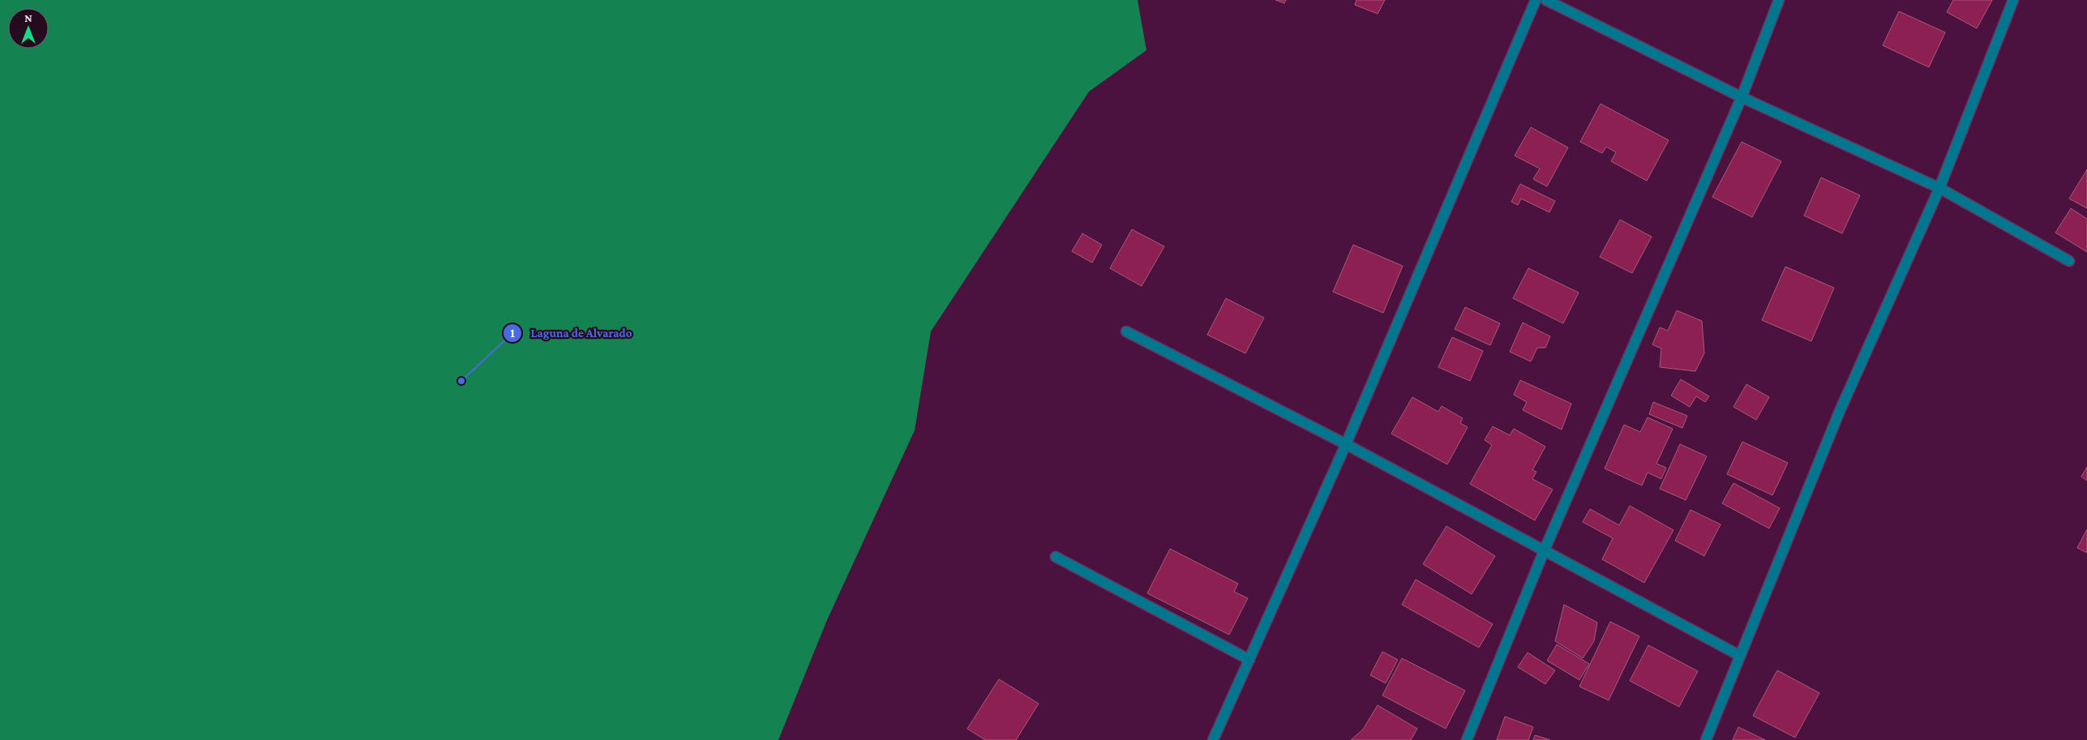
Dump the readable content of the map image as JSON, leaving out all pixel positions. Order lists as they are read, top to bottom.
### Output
{
  "places": ["Laguna de Alvarado"],
  "north": "top"
}
